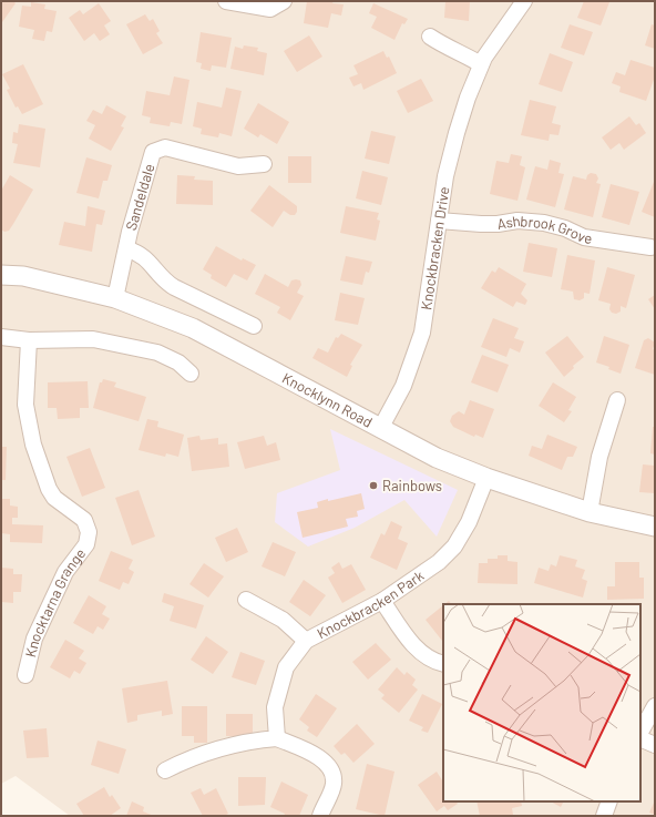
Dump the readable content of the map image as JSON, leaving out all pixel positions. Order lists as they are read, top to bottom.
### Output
{
  "streets": {
    "street": [
      "Sandeldale",
      "Ashbrook Grove",
      "Knockbracken Drive",
      "Knocklynn Road",
      "Knocktarna Grange",
      "Knockbracken Park"
    ]
  },
  "crossings": [
    ["Sandeldale", "Knocklynn Road"],
    ["Ashbrook Grove", "Knockbracken Drive"],
    ["Knockbracken Drive", "Knocklynn Road"],
    ["Knocklynn Road", "Knockbracken Park"]
  ],
  "places": ["Rainbows"]
}
